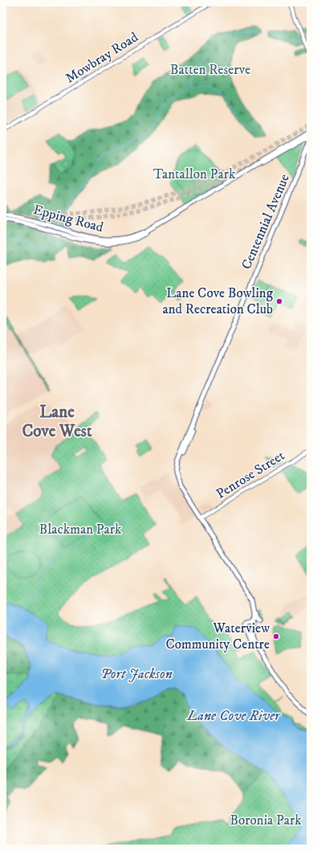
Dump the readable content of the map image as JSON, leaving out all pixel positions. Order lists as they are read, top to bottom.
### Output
{
  "streets": {
    "main road": [
      "Mowbray Road",
      "Epping Road",
      "Centennial Avenue",
      "Penrose Street"
    ]
  },
  "crossings": [
    ["Centennial Avenue", "Penrose Street"]
  ],
  "districts": ["Lane Cove West"],
  "water": ["Port Jackson", "Lane Cove River"],
  "parks": [
    "Batten Reserve",
    "Tantallon Park",
    "Blackman Park",
    "Boronia Park"
  ],
  "places": ["Lane Cove Bowling and Recreation Club", "Waterview Community Centre"]
}
